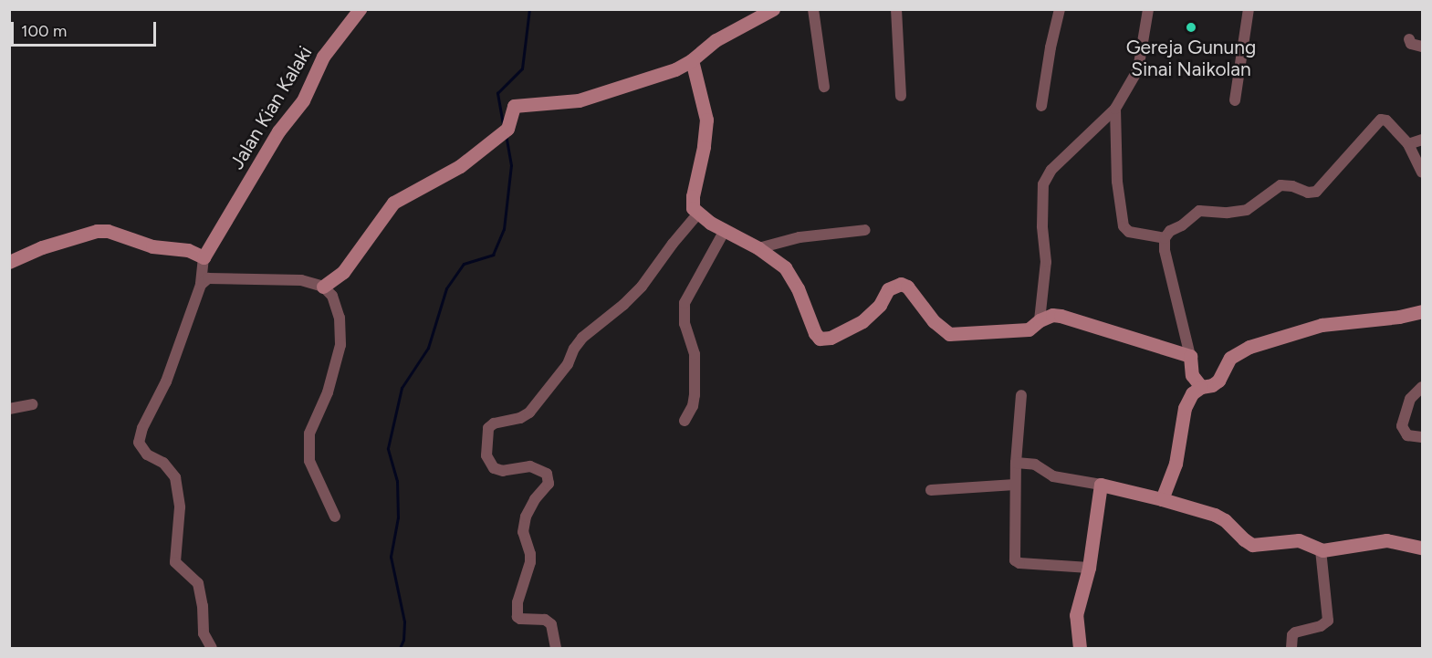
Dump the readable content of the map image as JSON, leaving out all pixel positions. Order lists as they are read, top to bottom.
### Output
{
  "streets": {
    "street": ["Jalan Kian Kalaki"]
  },
  "places": ["Gereja Gunung Sinai Naikolan"],
  "scale_bar": "100 m"
}
